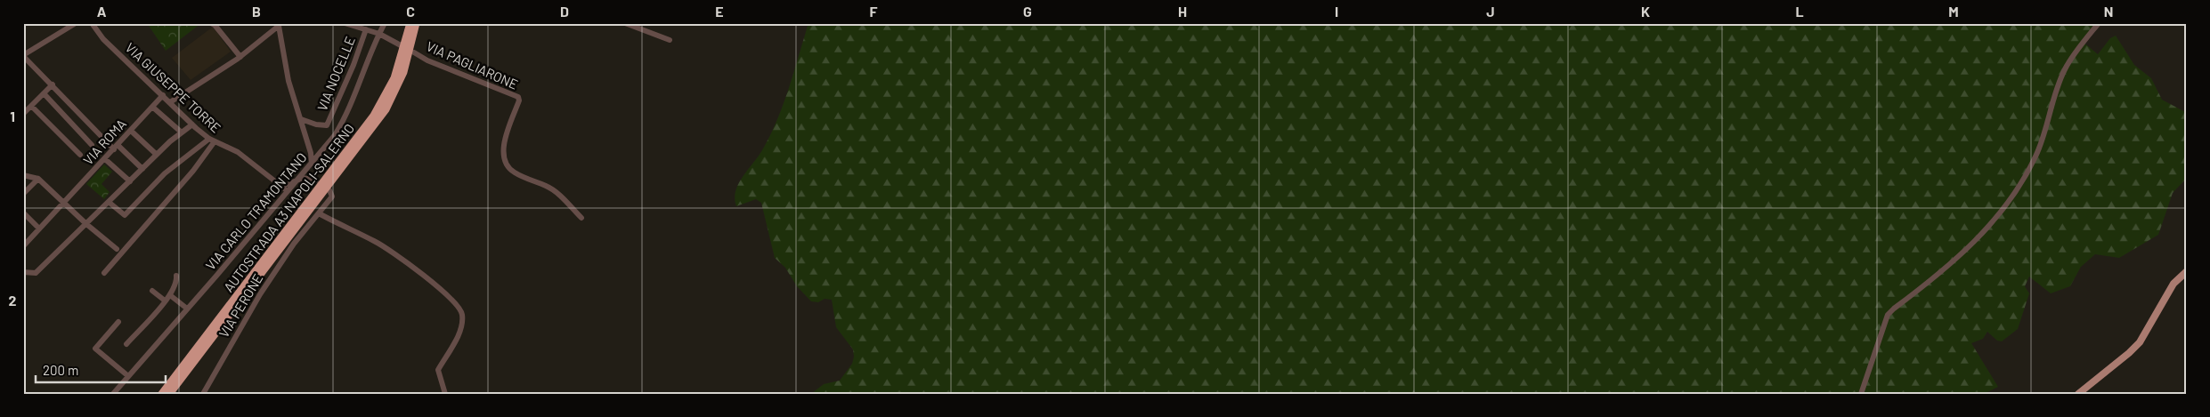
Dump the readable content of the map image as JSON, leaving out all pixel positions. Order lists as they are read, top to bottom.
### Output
{
  "streets": {
    "highway": ["AUTOSTRADA A3 NAPOLI-SALERNO"],
    "street": [
      "VIA PAGLIARONE",
      "VIA NOCELLE",
      "VIA GIUSEPPE TORRE",
      "VIA ROMA",
      "VIA CARLO TRAMONTANO",
      "VIA PERONE"
    ]
  },
  "crossings": [
    ["VIA GIUSEPPE TORRE", "VIA ROMA"],
    ["VIA GIUSEPPE TORRE", "VIA CARLO TRAMONTANO"]
  ],
  "scale_bar": "200 m",
  "grid": {
    "columns": [
      "A",
      "B",
      "C",
      "D",
      "E",
      "F",
      "G",
      "H",
      "I",
      "J",
      "K",
      "L",
      "M",
      "N"
    ],
    "rows": ["1", "2"]
  }
}
